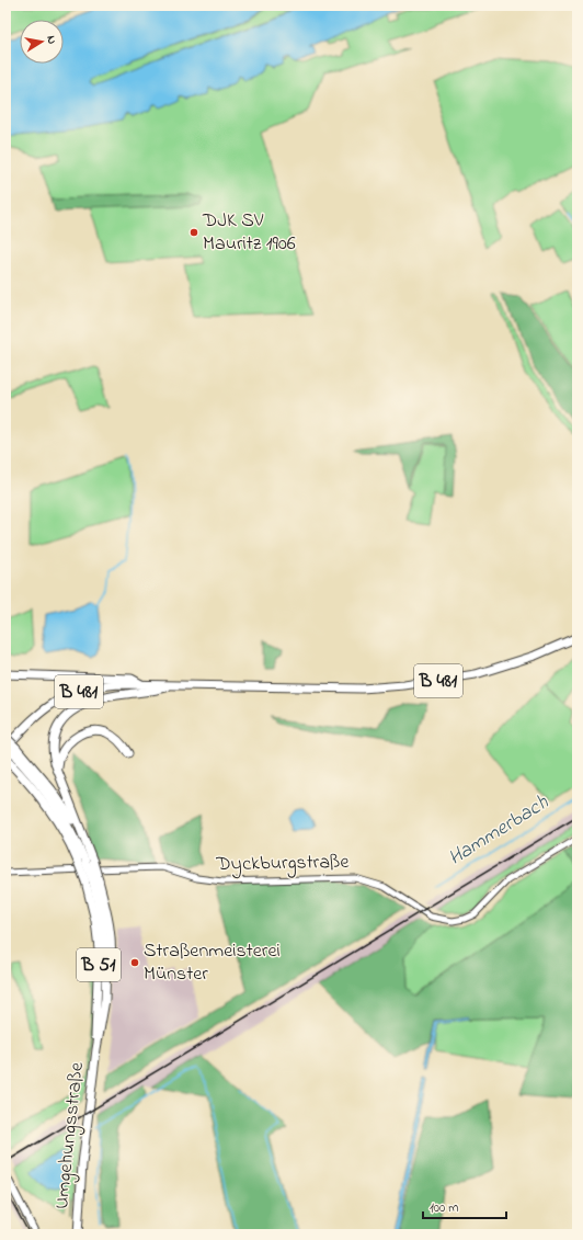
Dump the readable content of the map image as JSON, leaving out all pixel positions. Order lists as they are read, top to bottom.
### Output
{
  "streets": {
    "highway": ["B 481", "B 51", "Umgehungsstraße"],
    "street": ["Dyckburgstraße"]
  },
  "crossings": [
    ["B 481", "B 51"],
    ["B 51", "Umgehungsstraße"]
  ],
  "water": ["Hammerbach"],
  "places": ["DJK SV Mauritz 1906", "Straßenmeisterei Münster"],
  "scale_bar": "100 m",
  "north": "right"
}
